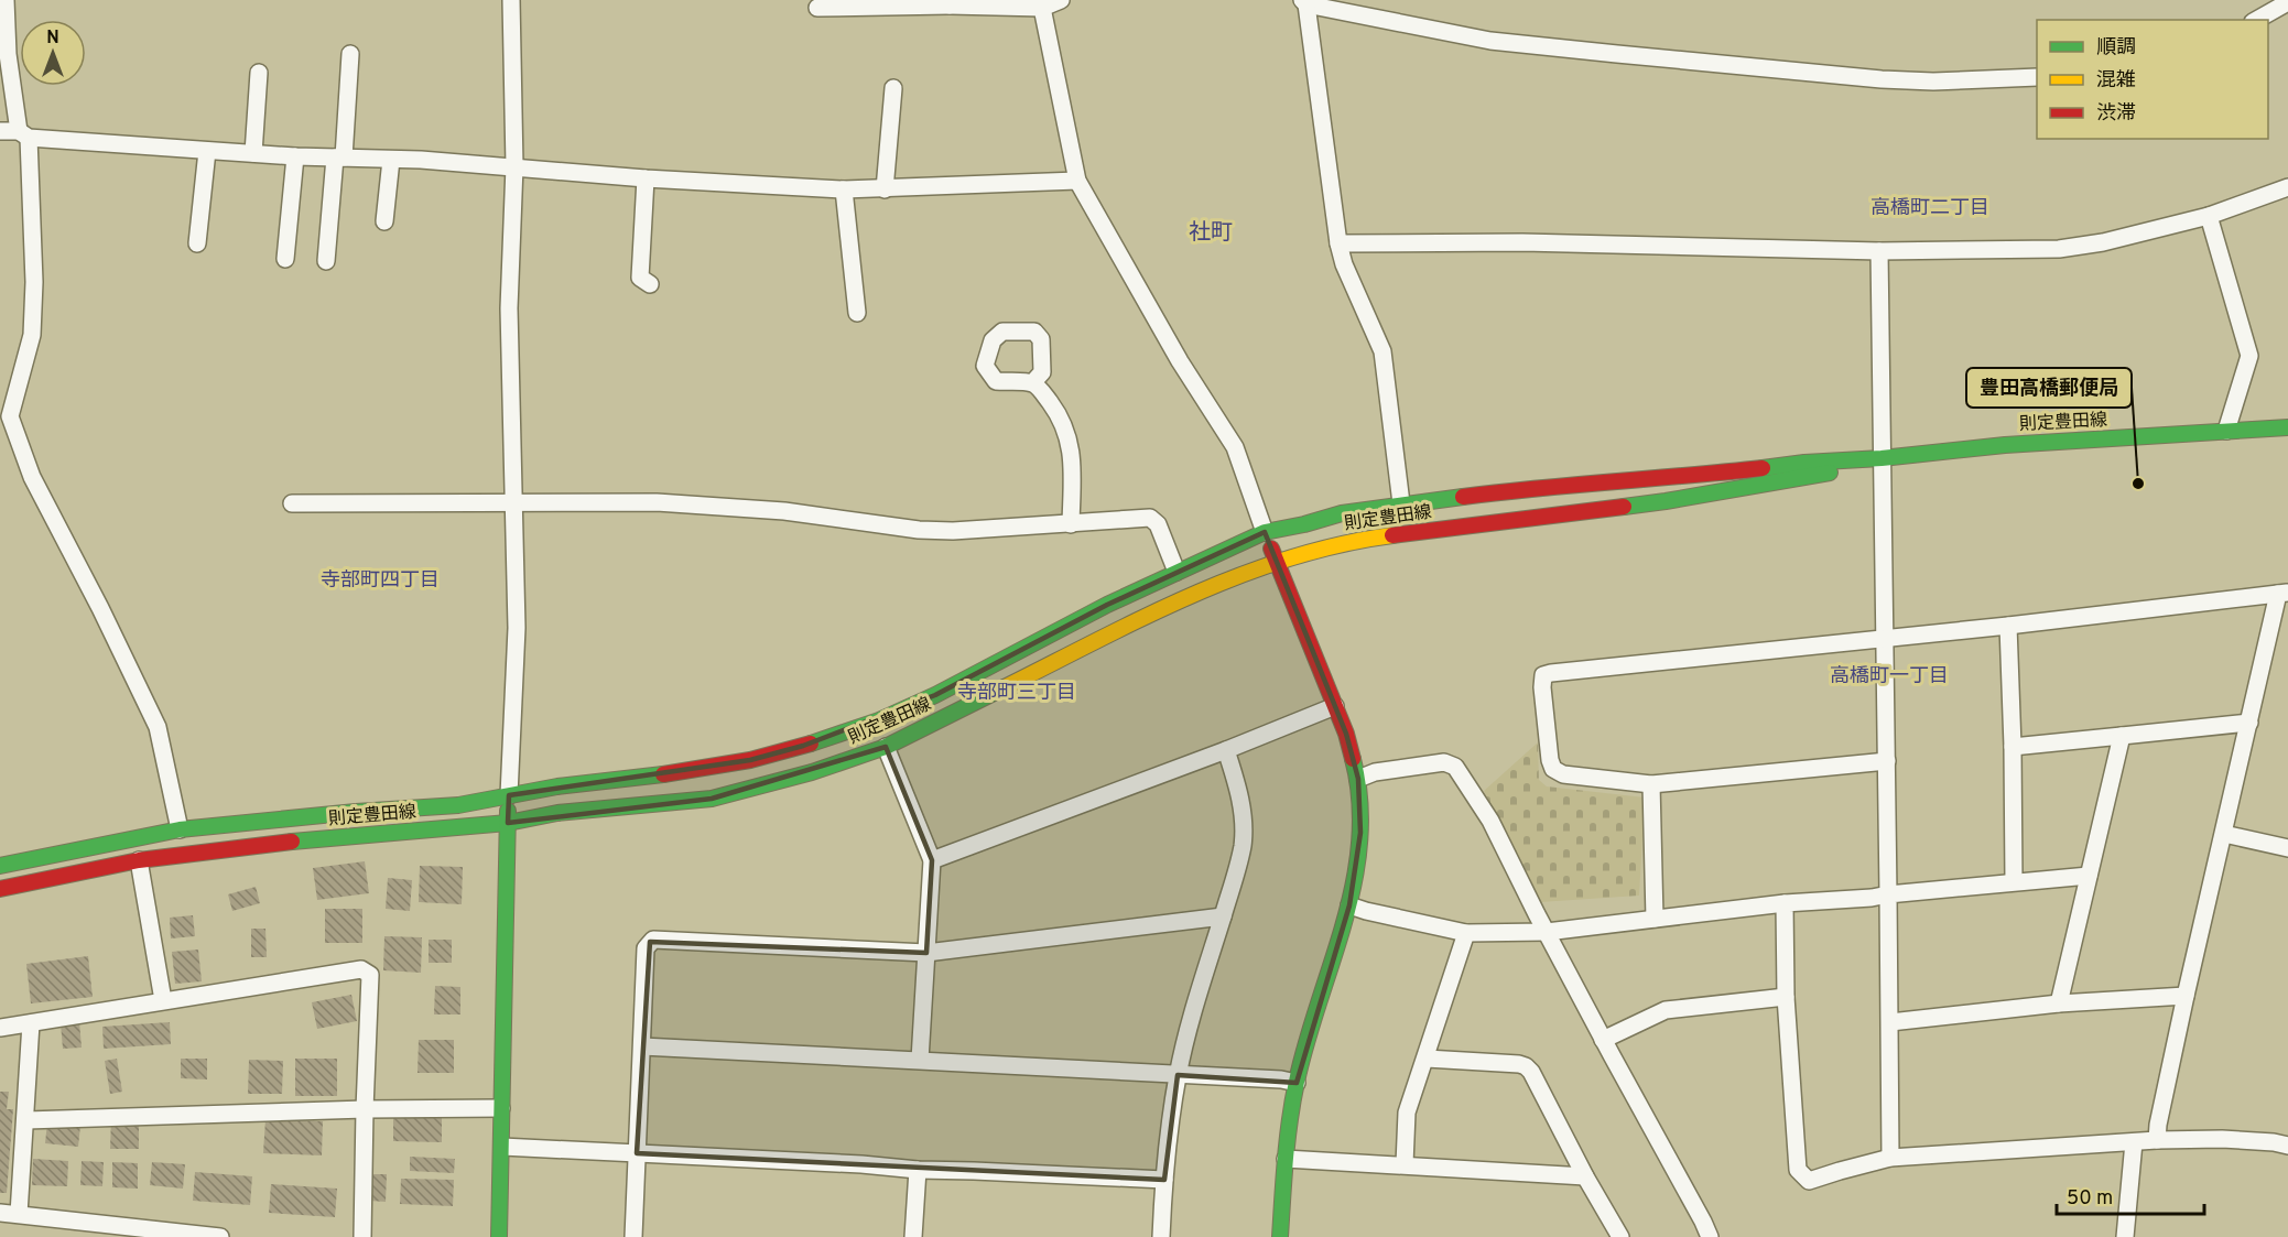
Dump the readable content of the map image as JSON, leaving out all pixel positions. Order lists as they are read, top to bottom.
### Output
{
  "streets": {
    "main road": ["則定豊田線"]
  },
  "districts": [
    "高橋町二丁目",
    "社町",
    "寺部町四丁目",
    "高橋町一丁目",
    "寺部町三丁目"
  ],
  "places": ["豊田高橋郵便局"],
  "legend": ["順調", "混雑", "渋滞"],
  "scale_bar": "50 m",
  "north": "top"
}
